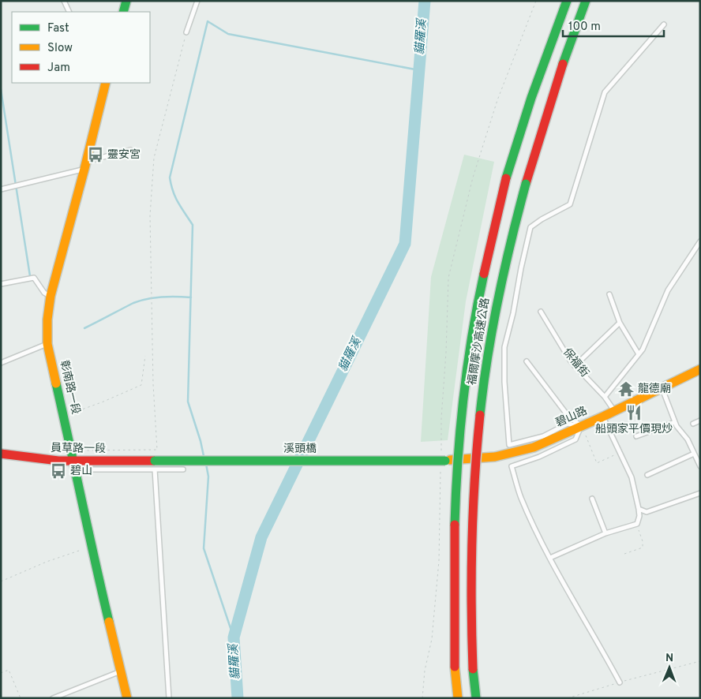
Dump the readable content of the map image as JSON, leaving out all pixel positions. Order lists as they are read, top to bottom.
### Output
{
  "streets": {
    "main road": [
      "福爾摩沙高速公路",
      "彰南路一段",
      "碧山路",
      "員草路一段",
      "溪頭橋"
    ],
    "lane": ["保福街"]
  },
  "crossings": [
    ["保福街", "碧山路"],
    ["彰南路一段", "員草路一段"],
    ["碧山路", "溪頭橋"],
    ["員草路一段", "溪頭橋"]
  ],
  "water": ["貓羅溪"],
  "places": {
    "bus stop": ["靈安宮", "碧山"],
    "temple": ["龍德廟"],
    "restaurant": ["船頭家平價現炒"]
  },
  "legend": ["Fast", "Slow", "Jam"],
  "scale_bar": "100 m",
  "north": "top"
}
